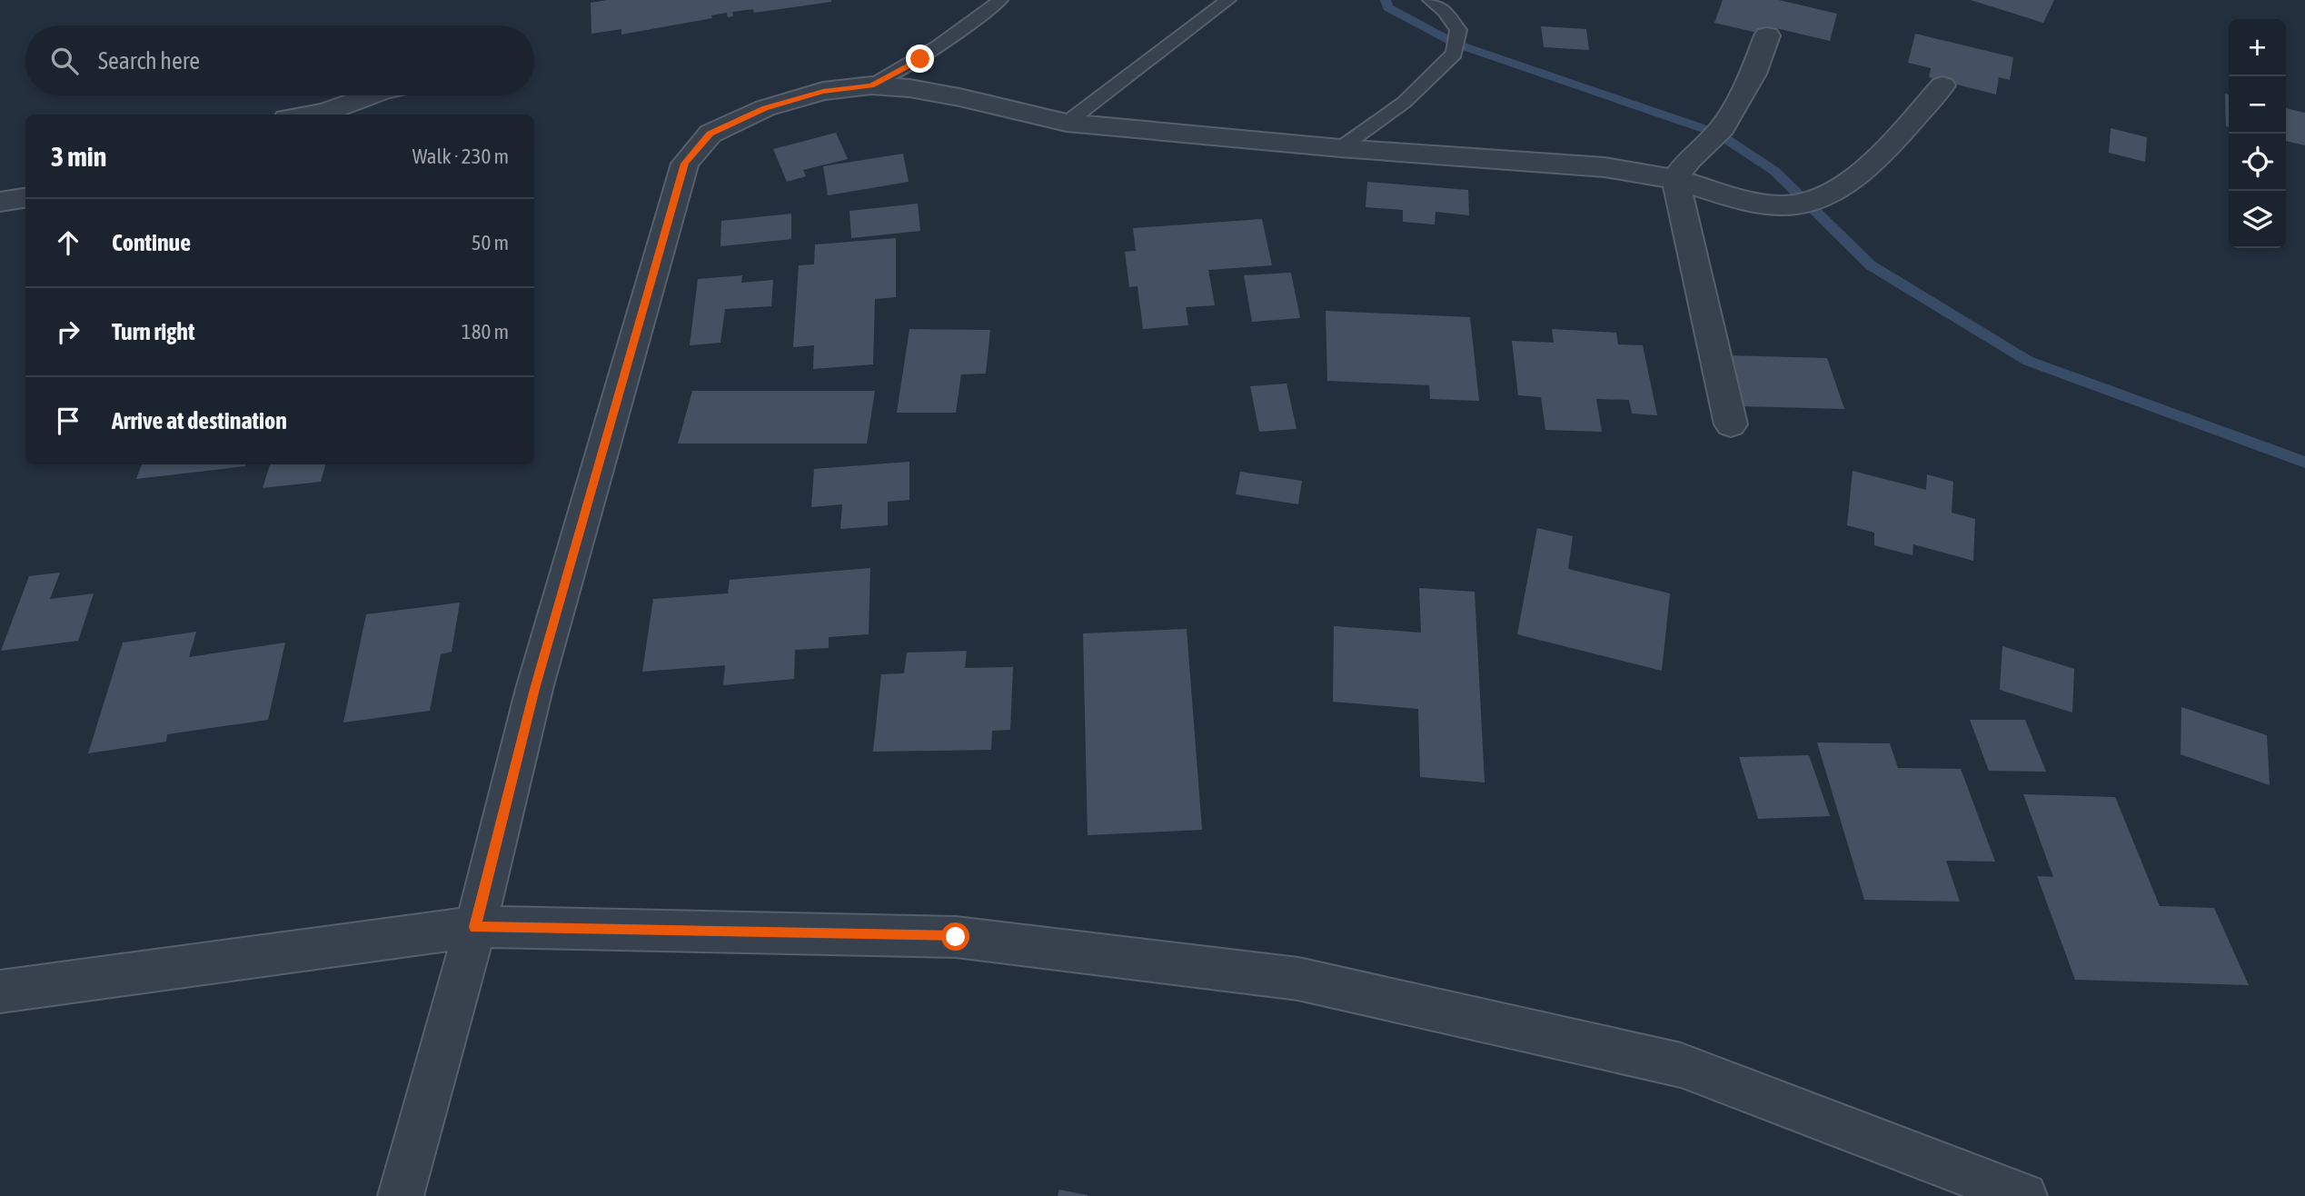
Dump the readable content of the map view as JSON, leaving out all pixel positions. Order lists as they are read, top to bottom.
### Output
{
  "page": {
    "map_buttons": ["+", "−"],
    "search": "Search here",
    "heading": ["3 min", "Walk · 230 m"],
    "list": [
      ["Continue", "50 m"],
      ["Turn right", "180 m"],
      "Arrive at destination"
    ]
  }
}
